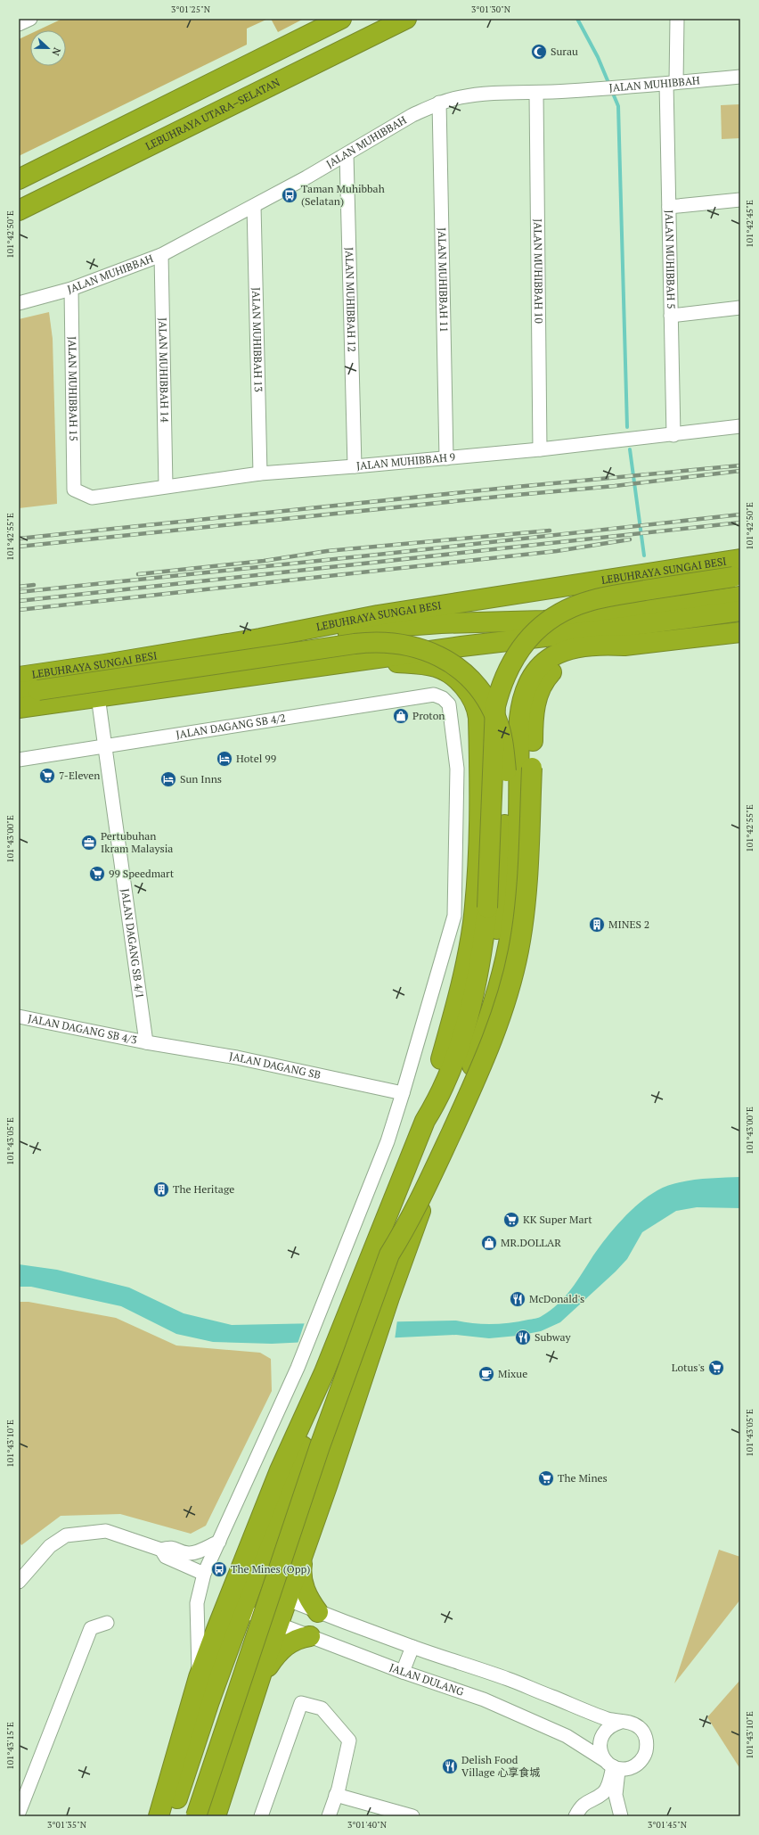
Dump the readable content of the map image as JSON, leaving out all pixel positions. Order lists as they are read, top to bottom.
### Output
{
  "streets": {
    "highway": ["LEBUHRAYA UTARA–SELATAN", "LEBUHRAYA SUNGAI BESI"],
    "street": [
      "JALAN MUHIBBAH",
      "JALAN MUHIBBAH 5",
      "JALAN MUHIBBAH 10",
      "JALAN MUHIBBAH 11",
      "JALAN MUHIBBAH 12",
      "JALAN MUHIBBAH 13",
      "JALAN MUHIBBAH 14",
      "JALAN MUHIBBAH 15",
      "JALAN MUHIBBAH 9",
      "JALAN DAGANG SB 4/2",
      "JALAN DAGANG SB 4/1",
      "JALAN DAGANG SB 4/3",
      "JALAN DAGANG SB",
      "JALAN DULANG"
    ]
  },
  "crossings": [
    ["JALAN MUHIBBAH", "JALAN MUHIBBAH 5"],
    ["JALAN MUHIBBAH", "JALAN MUHIBBAH 10"],
    ["JALAN MUHIBBAH", "JALAN MUHIBBAH 11"],
    ["JALAN MUHIBBAH", "JALAN MUHIBBAH 12"],
    ["JALAN MUHIBBAH", "JALAN MUHIBBAH 13"],
    ["JALAN MUHIBBAH", "JALAN MUHIBBAH 14"],
    ["JALAN MUHIBBAH", "JALAN MUHIBBAH 15"],
    ["JALAN MUHIBBAH 5", "JALAN MUHIBBAH 9"],
    ["JALAN MUHIBBAH 10", "JALAN MUHIBBAH 9"],
    ["JALAN MUHIBBAH 11", "JALAN MUHIBBAH 9"],
    ["JALAN MUHIBBAH 12", "JALAN MUHIBBAH 9"],
    ["JALAN MUHIBBAH 13", "JALAN MUHIBBAH 9"],
    ["JALAN MUHIBBAH 14", "JALAN MUHIBBAH 9"],
    ["JALAN MUHIBBAH 15", "JALAN MUHIBBAH 9"],
    ["JALAN DAGANG SB 4/2", "JALAN DAGANG SB 4/1"],
    ["JALAN DAGANG SB 4/2", "JALAN DAGANG SB"],
    ["JALAN DAGANG SB 4/1", "JALAN DAGANG SB 4/3"],
    ["JALAN DAGANG SB 4/1", "JALAN DAGANG SB"],
    ["JALAN DAGANG SB 4/3", "JALAN DAGANG SB"]
  ],
  "places": {
    "mosque": ["Surau"],
    "bus stop": ["Taman Muhibbah (Selatan)", "The Mines (Opp)"],
    "shop": ["Proton", "MR.DOLLAR"],
    "hotel": ["Hotel 99", "Sun Inns"],
    "supermarket": [
      "7-Eleven",
      "99 Speedmart",
      "KK Super Mart",
      "Lotus's",
      "The Mines"
    ],
    "office": ["Pertubuhan Ikram Malaysia"],
    "building": ["MINES 2", "The Heritage"],
    "restaurant": ["McDonald's", "Subway", "Delish Food Village 心享食城"],
    "cafe": ["Mixue"]
  },
  "north": "right",
  "coordinates": [
    "3°01'25\"N",
    "3°01'30\"N",
    "101°42'45\"E",
    "101°42'50\"E",
    "101°42'55\"E",
    "101°43'00\"E",
    "101°43'05\"E",
    "101°43'10\"E",
    "101°43'15\"E",
    "3°01'35\"N",
    "3°01'40\"N",
    "3°01'45\"N"
  ]
}
